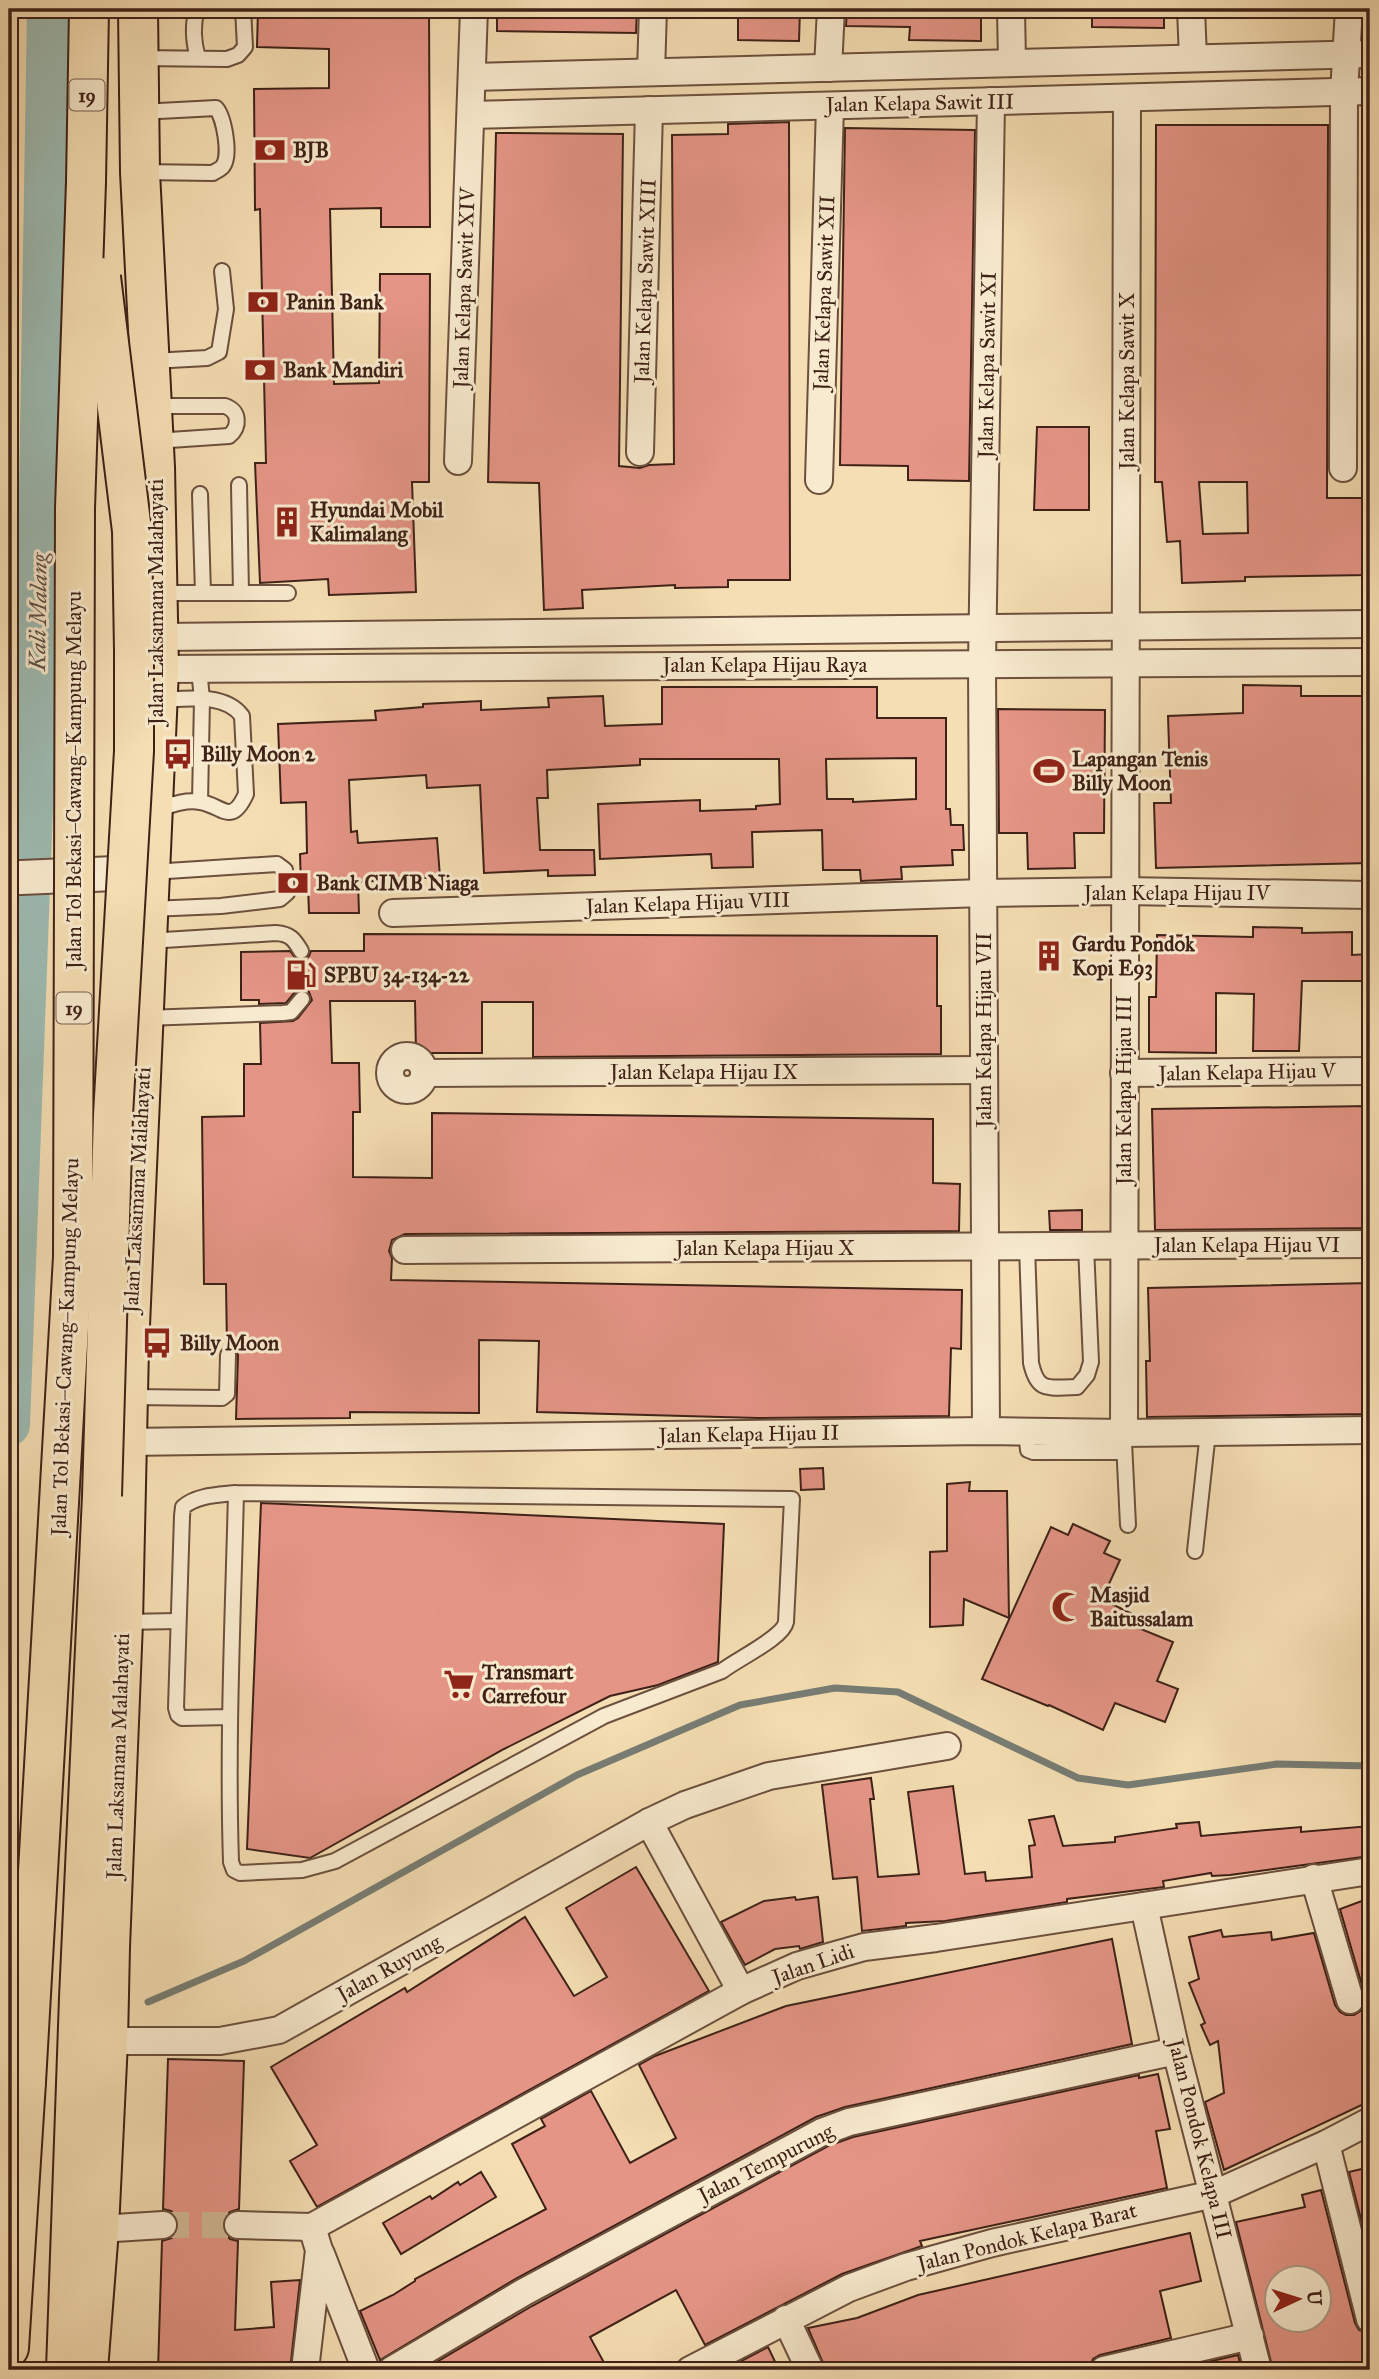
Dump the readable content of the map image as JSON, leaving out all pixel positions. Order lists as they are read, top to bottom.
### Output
{
  "streets": {
    "main road": ["19", "Jalan Laksamana Malahayati", "Jalan Tol Bekasi–Cawang–Kampung Melayu"],
    "street": [
      "Jalan Kelapa Sawit III",
      "Jalan Kelapa Sawit XIII",
      "Jalan Kelapa Sawit XIV",
      "Jalan Kelapa Sawit XII",
      "Jalan Kelapa Sawit XI",
      "Jalan Kelapa Sawit X",
      "Jalan Kelapa Hijau Raya",
      "Jalan Kelapa Hijau IV",
      "Jalan Kelapa Hijau VIII",
      "Jalan Kelapa Hijau VII",
      "Jalan Kelapa Hijau IX",
      "Jalan Kelapa Hijau V",
      "Jalan Kelapa Hijau III",
      "Jalan Kelapa Hijau VI",
      "Jalan Kelapa Hijau X",
      "Jalan Kelapa Hijau II",
      "Jalan Lidi",
      "Jalan Ruyung",
      "Jalan Pondok Kelapa III",
      "Jalan Tempurung",
      "Jalan Pondok Kelapa Barat"
    ]
  },
  "crossings": [
    ["Jalan Kelapa Sawit III", "Jalan Kelapa Sawit XIII"],
    ["Jalan Kelapa Sawit III", "Jalan Kelapa Sawit XIV"],
    ["Jalan Kelapa Sawit III", "Jalan Kelapa Sawit XII"],
    ["Jalan Kelapa Sawit III", "Jalan Kelapa Sawit XI"],
    ["Jalan Kelapa Sawit III", "Jalan Kelapa Sawit X"],
    ["Jalan Kelapa Sawit XI", "Jalan Kelapa Hijau Raya"],
    ["Jalan Kelapa Sawit XI", "Jalan Kelapa Hijau VII"],
    ["Jalan Kelapa Sawit X", "Jalan Kelapa Hijau Raya"],
    ["Jalan Kelapa Sawit X", "Jalan Kelapa Hijau III"],
    ["Jalan Laksamana Malahayati", "Jalan Kelapa Hijau Raya"],
    ["Jalan Laksamana Malahayati", "Jalan Kelapa Hijau II"],
    ["Jalan Laksamana Malahayati", "Jalan Ruyung"],
    ["Jalan Kelapa Hijau Raya", "Jalan Kelapa Hijau VII"],
    ["Jalan Kelapa Hijau Raya", "Jalan Kelapa Hijau III"],
    ["Jalan Kelapa Hijau IV", "Jalan Kelapa Hijau VIII"],
    ["Jalan Kelapa Hijau IV", "Jalan Kelapa Hijau VII"],
    ["Jalan Kelapa Hijau IV", "Jalan Kelapa Hijau III"],
    ["Jalan Kelapa Hijau VIII", "Jalan Kelapa Hijau VII"],
    ["Jalan Kelapa Hijau VII", "Jalan Kelapa Hijau IX"],
    ["Jalan Kelapa Hijau VII", "Jalan Kelapa Hijau X"],
    ["Jalan Kelapa Hijau VII", "Jalan Kelapa Hijau II"],
    ["Jalan Kelapa Hijau V", "Jalan Kelapa Hijau III"],
    ["Jalan Kelapa Hijau III", "Jalan Kelapa Hijau VI"],
    ["Jalan Kelapa Hijau III", "Jalan Kelapa Hijau X"],
    ["Jalan Kelapa Hijau III", "Jalan Kelapa Hijau II"],
    ["Jalan Kelapa Hijau VI", "Jalan Kelapa Hijau X"],
    ["Jalan Lidi", "Jalan Pondok Kelapa III"],
    ["Jalan Pondok Kelapa III", "Jalan Tempurung"],
    ["Jalan Pondok Kelapa III", "Jalan Pondok Kelapa Barat"]
  ],
  "water": ["Kali Malang"],
  "places": {
    "bank": [
      "BJB",
      "Panin Bank",
      "Bank Mandiri",
      "Bank CIMB Niaga"
    ],
    "building": ["Hyundai Mobil Kalimalang", "Gardu Pondok Kopi E93"],
    "bus stop": ["Billy Moon 2", "Billy Moon"],
    "sports": ["Lapangan Tenis Billy Moon"],
    "fuel station": ["SPBU 34-134-22"],
    "mosque": ["Masjid Baitussalam"],
    "supermarket": ["Transmart Carrefour"]
  },
  "north": "right"
}
